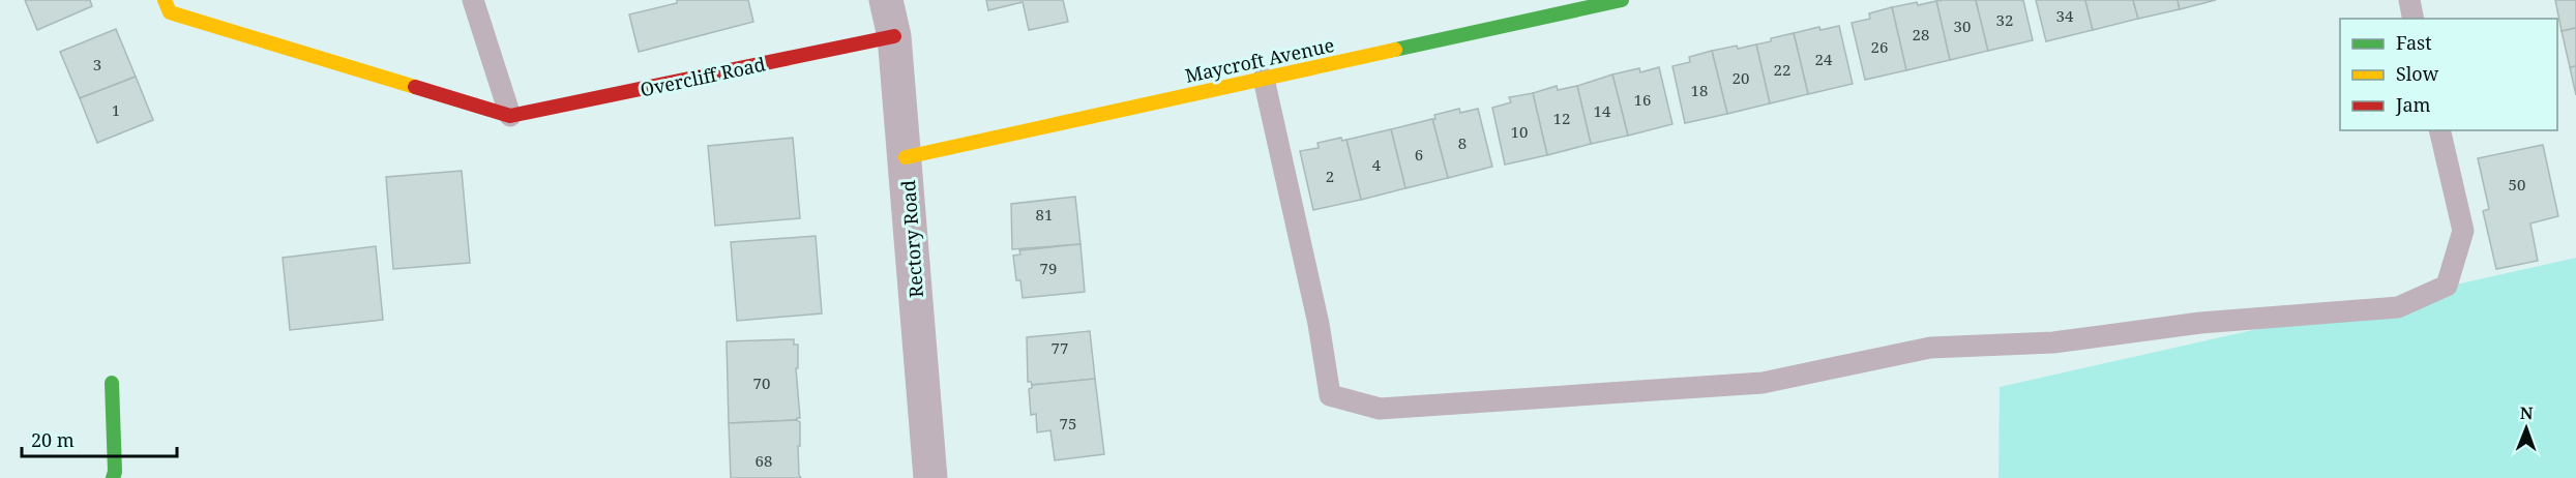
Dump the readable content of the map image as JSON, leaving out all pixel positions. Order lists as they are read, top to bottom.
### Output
{
  "streets": {
    "street": ["Maycroft Avenue", "Overcliff Road", "Rectory Road"]
  },
  "crossings": [
    ["Maycroft Avenue", "Rectory Road"],
    ["Overcliff Road", "Rectory Road"]
  ],
  "house_numbers": [
    "34",
    "32",
    "30",
    "28",
    "26",
    "24",
    "3",
    "22",
    "20",
    "18",
    "16",
    "1",
    "14",
    "12",
    "10",
    "8",
    "6",
    "4",
    "2",
    "50",
    "81",
    "79",
    "77",
    "70",
    "75",
    "68"
  ],
  "legend": ["Fast", "Slow", "Jam"],
  "scale_bar": "20 m",
  "north": "top"
}
